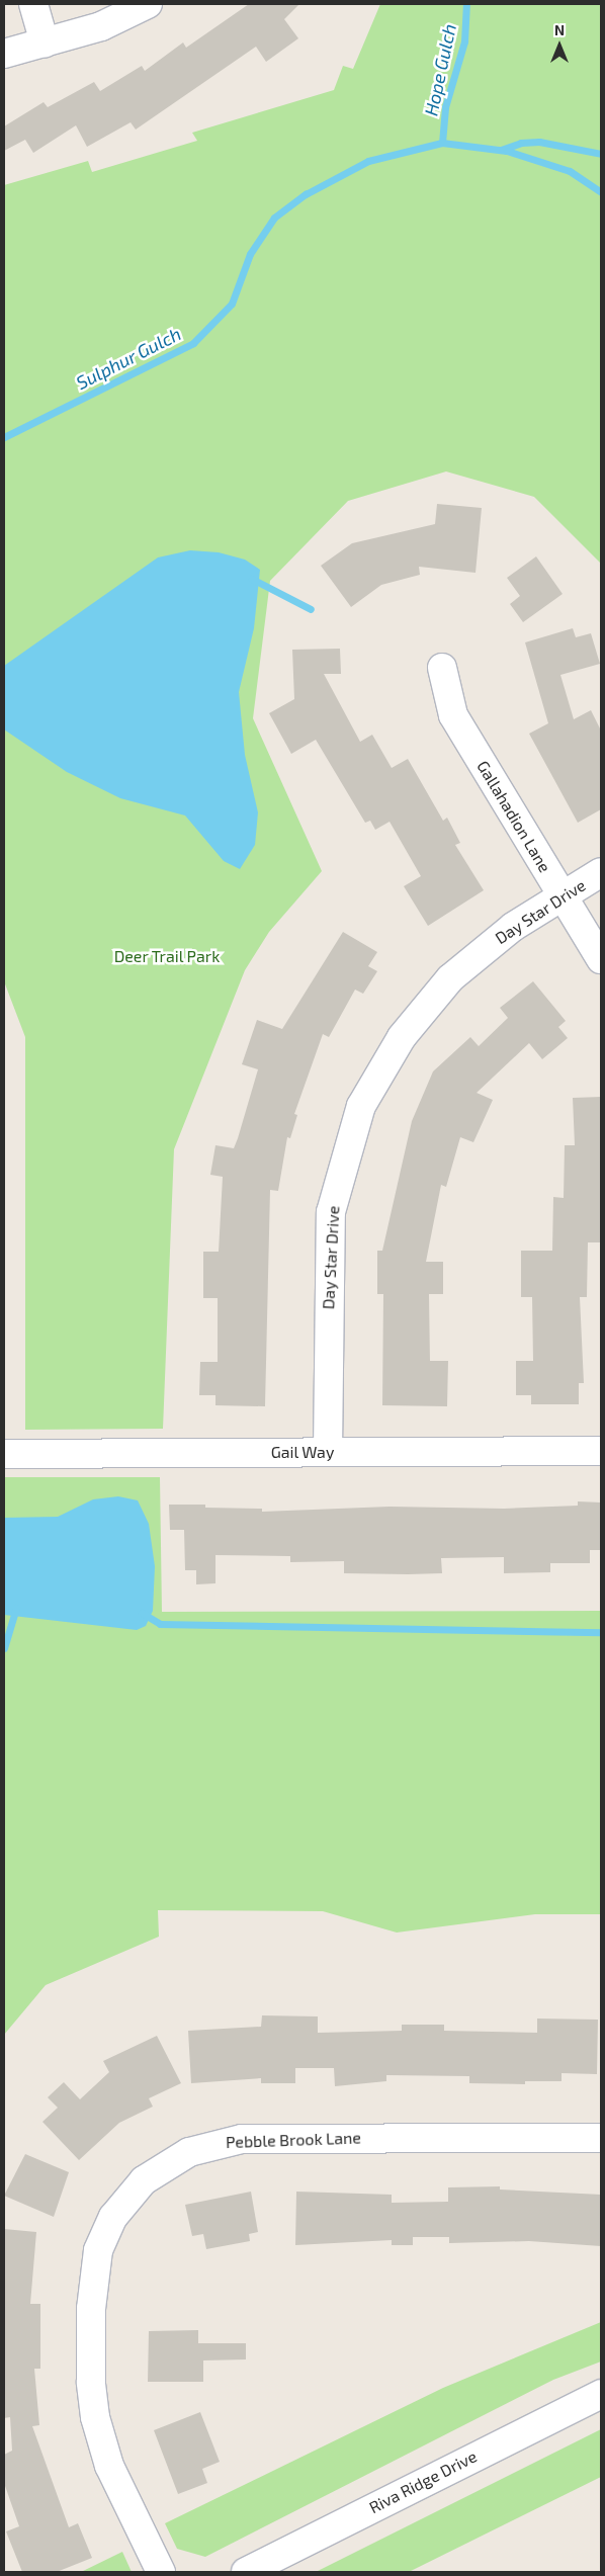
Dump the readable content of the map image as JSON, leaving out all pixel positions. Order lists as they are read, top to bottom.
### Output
{
  "streets": {
    "street": [
      "Gallahadion Lane",
      "Day Star Drive",
      "Gail Way",
      "Pebble Brook Lane",
      "Riva Ridge Drive"
    ]
  },
  "crossings": [
    ["Gallahadion Lane", "Day Star Drive"],
    ["Day Star Drive", "Gail Way"]
  ],
  "water": ["Hope Gulch", "Sulphur Gulch"],
  "parks": ["Deer Trail Park"],
  "north": "top"
}
